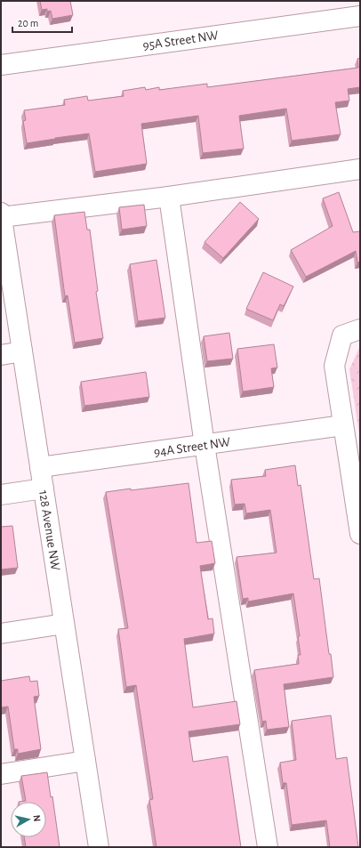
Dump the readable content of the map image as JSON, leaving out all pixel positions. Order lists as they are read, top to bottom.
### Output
{
  "streets": {
    "street": ["95A Street NW", "94A Street NW", "128 Avenue NW"]
  },
  "crossings": [
    ["94A Street NW", "128 Avenue NW"]
  ],
  "scale_bar": "20 m",
  "north": "right"
}
